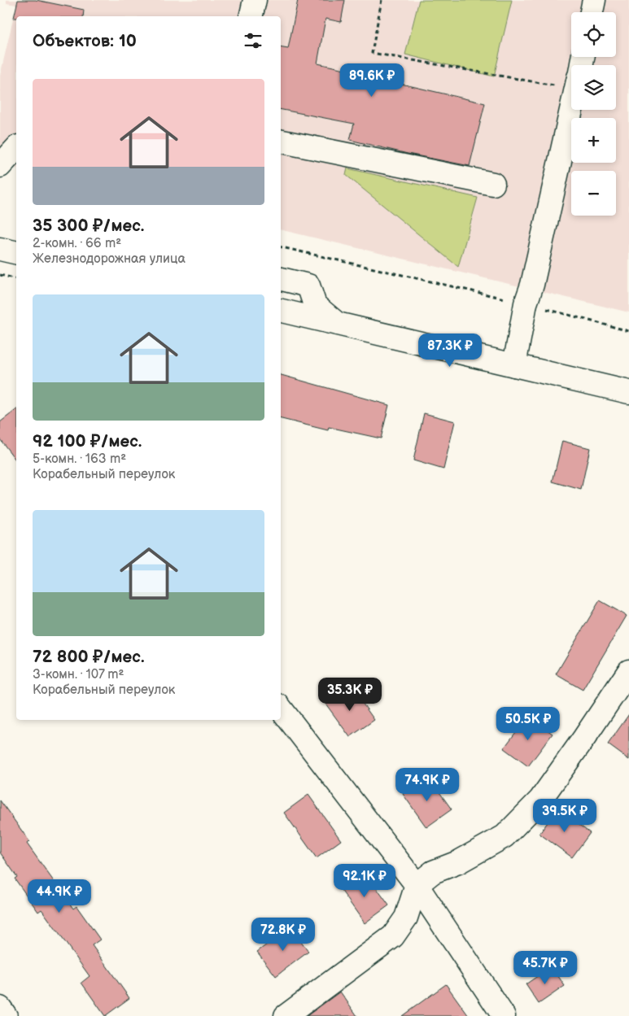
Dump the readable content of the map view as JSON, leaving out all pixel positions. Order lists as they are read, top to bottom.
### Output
{
  "page": {
    "map_buttons": ["+", "−"],
    "heading": "Объектов: 10",
    "price": [
      "89.6K ₽",
      "87.3K ₽",
      "35.3K ₽",
      "50.5K ₽",
      "74.9K ₽",
      "39.5K ₽",
      "92.1K ₽",
      "44.9K ₽",
      "72.8K ₽",
      "45.7K ₽"
    ],
    "list": [
      {
        "name": "35 300 ₽/мес.",
        "note": "2-комн. · 66 m² · Железнодорожная улица"
      },
      {
        "name": "92 100 ₽/мес.",
        "note": "5-комн. · 163 m² · Корабельный переулок"
      },
      {
        "name": "72 800 ₽/мес.",
        "note": "3-комн. · 107 m² · Корабельный переулок"
      }
    ]
  }
}
